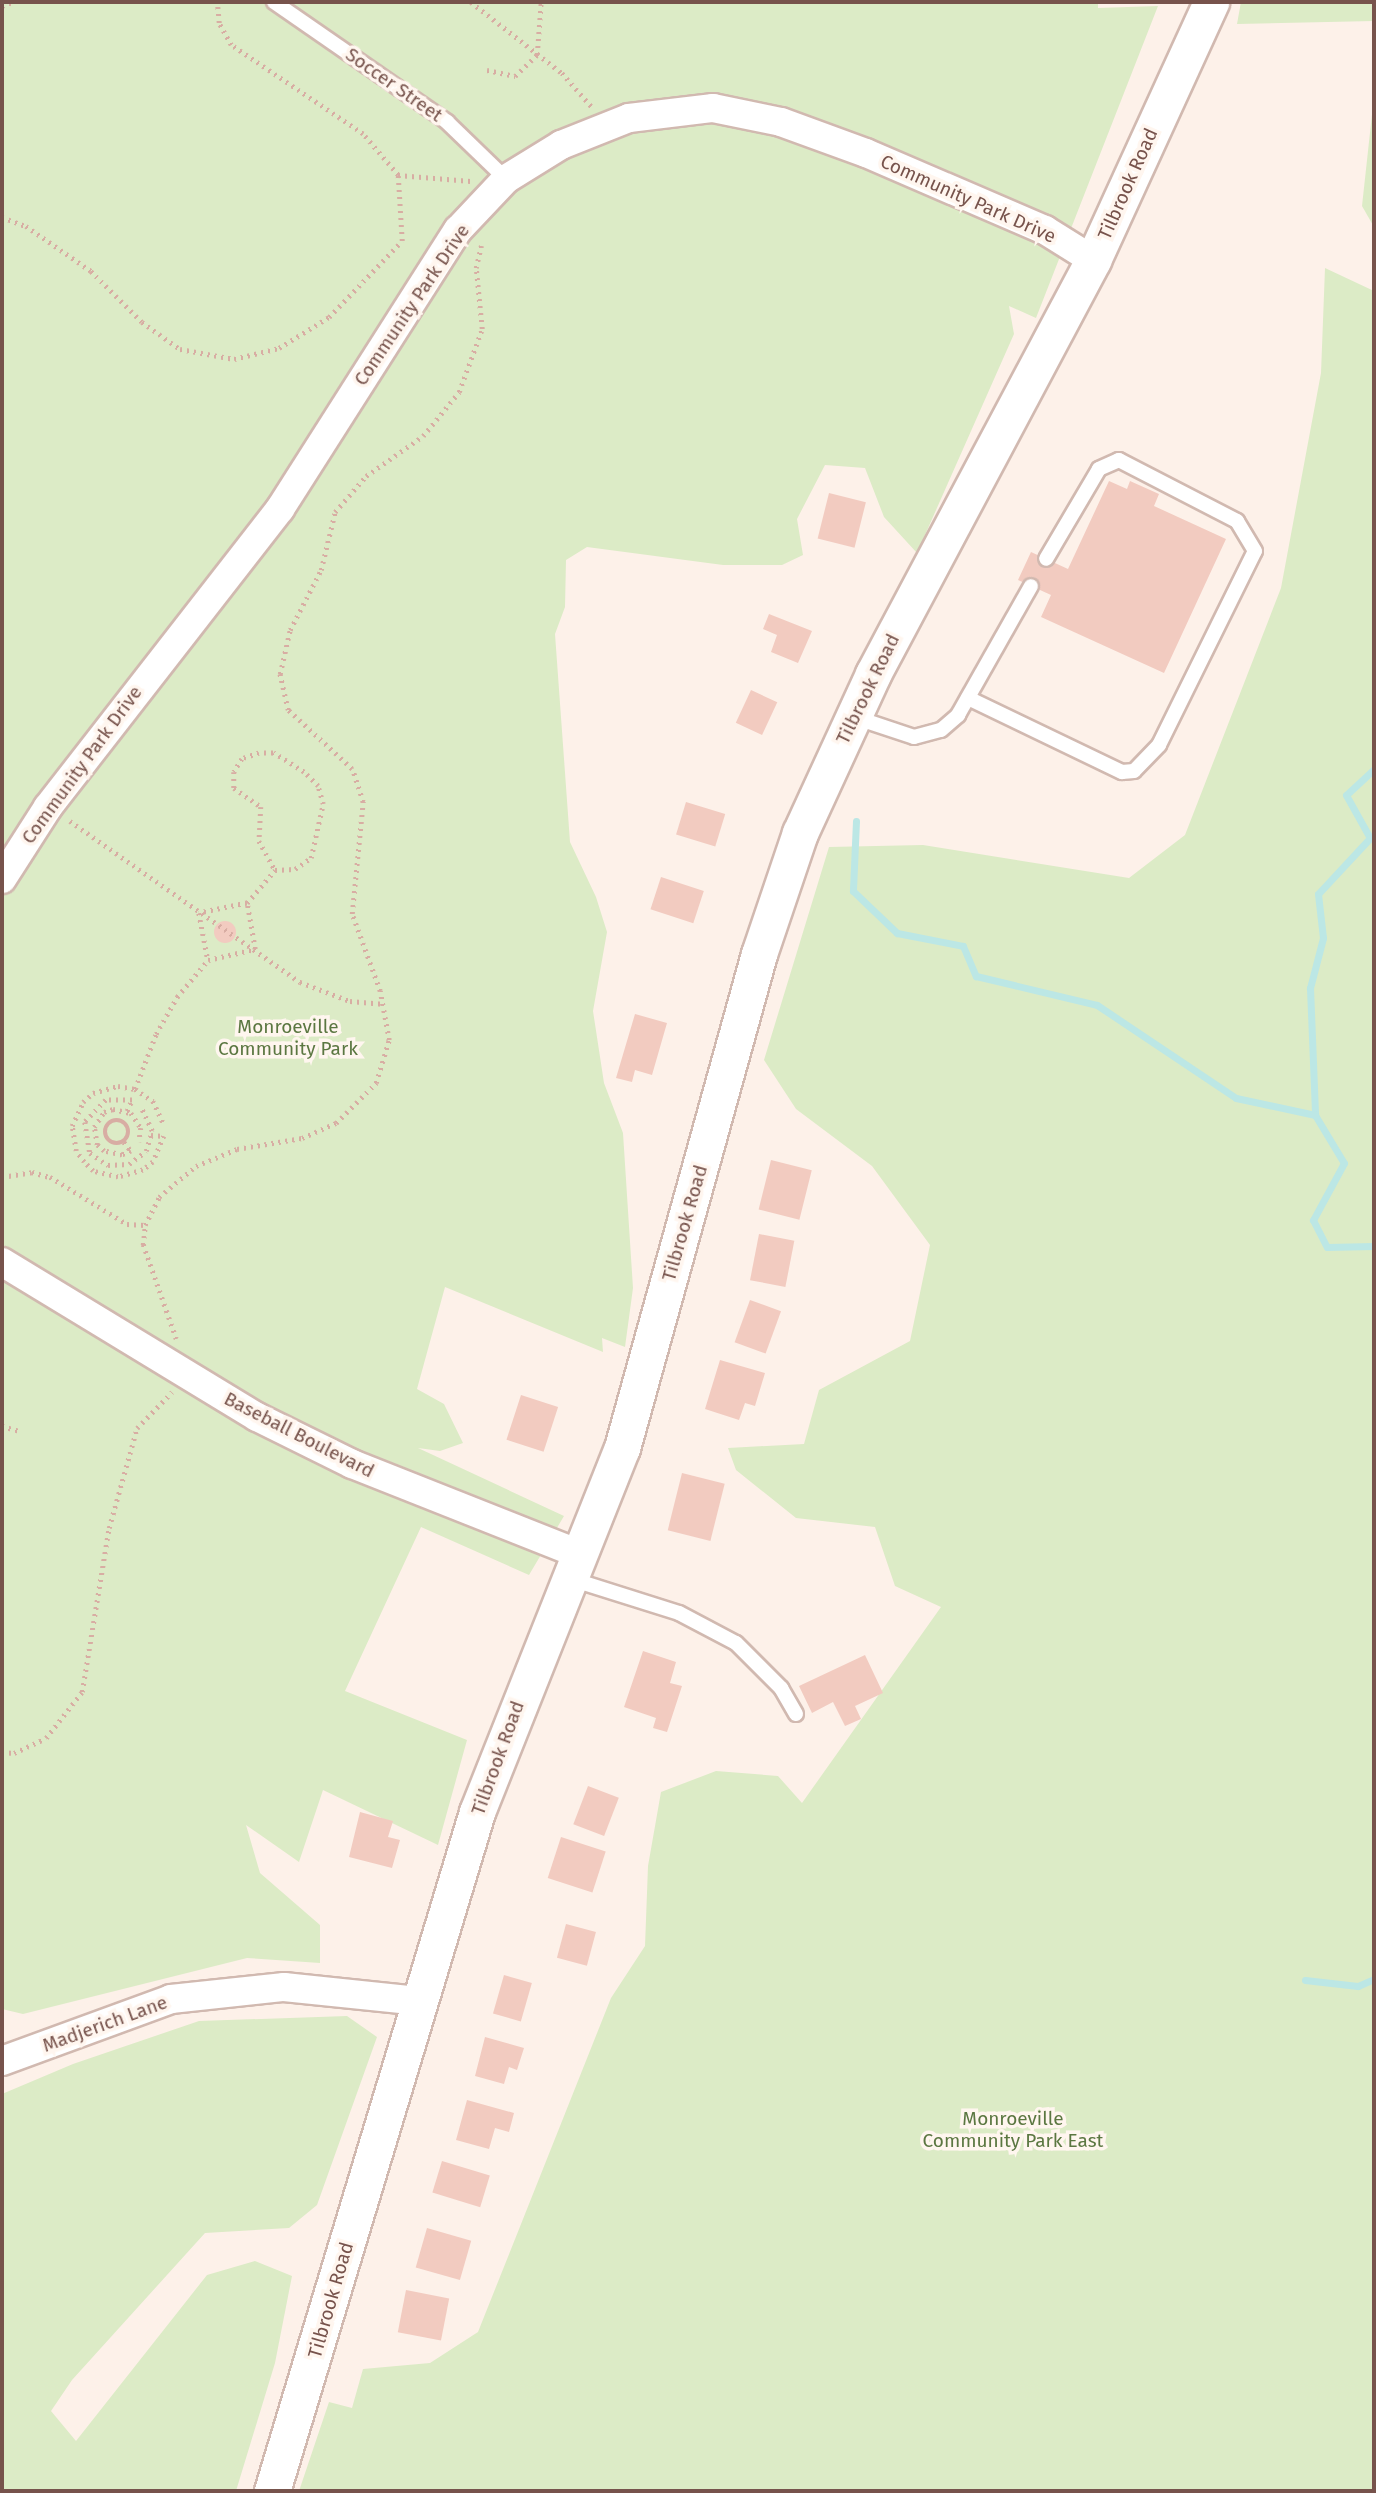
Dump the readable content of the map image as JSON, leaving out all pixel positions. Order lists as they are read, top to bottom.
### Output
{
  "streets": {
    "street": [
      "Tilbrook Road",
      "Community Park Drive",
      "Baseball Boulevard",
      "Madjerich Lane"
    ],
    "lane": ["Soccer Street"]
  },
  "crossings": [
    ["Soccer Street", "Community Park Drive"],
    ["Tilbrook Road", "Community Park Drive"],
    ["Tilbrook Road", "Baseball Boulevard"],
    ["Tilbrook Road", "Madjerich Lane"]
  ],
  "parks": ["Monroeville Community Park", "Monroeville Community Park East"]
}
